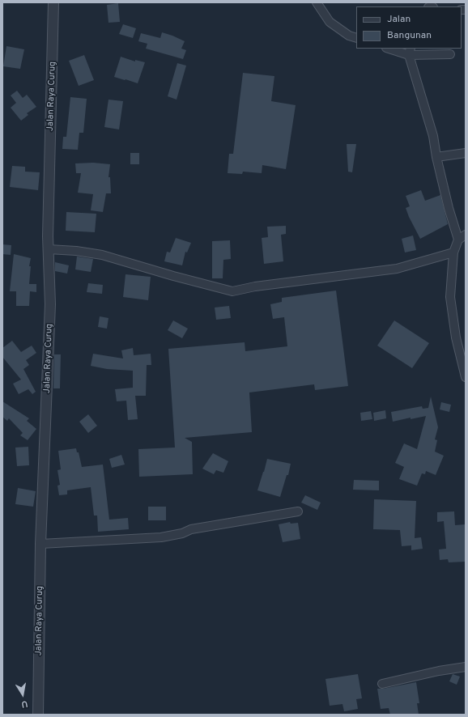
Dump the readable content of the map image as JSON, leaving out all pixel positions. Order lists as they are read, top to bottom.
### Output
{
  "streets": {
    "street": ["Jalan Raya Curug"]
  },
  "legend": ["Jalan", "Bangunan"],
  "north": "bottom"
}
